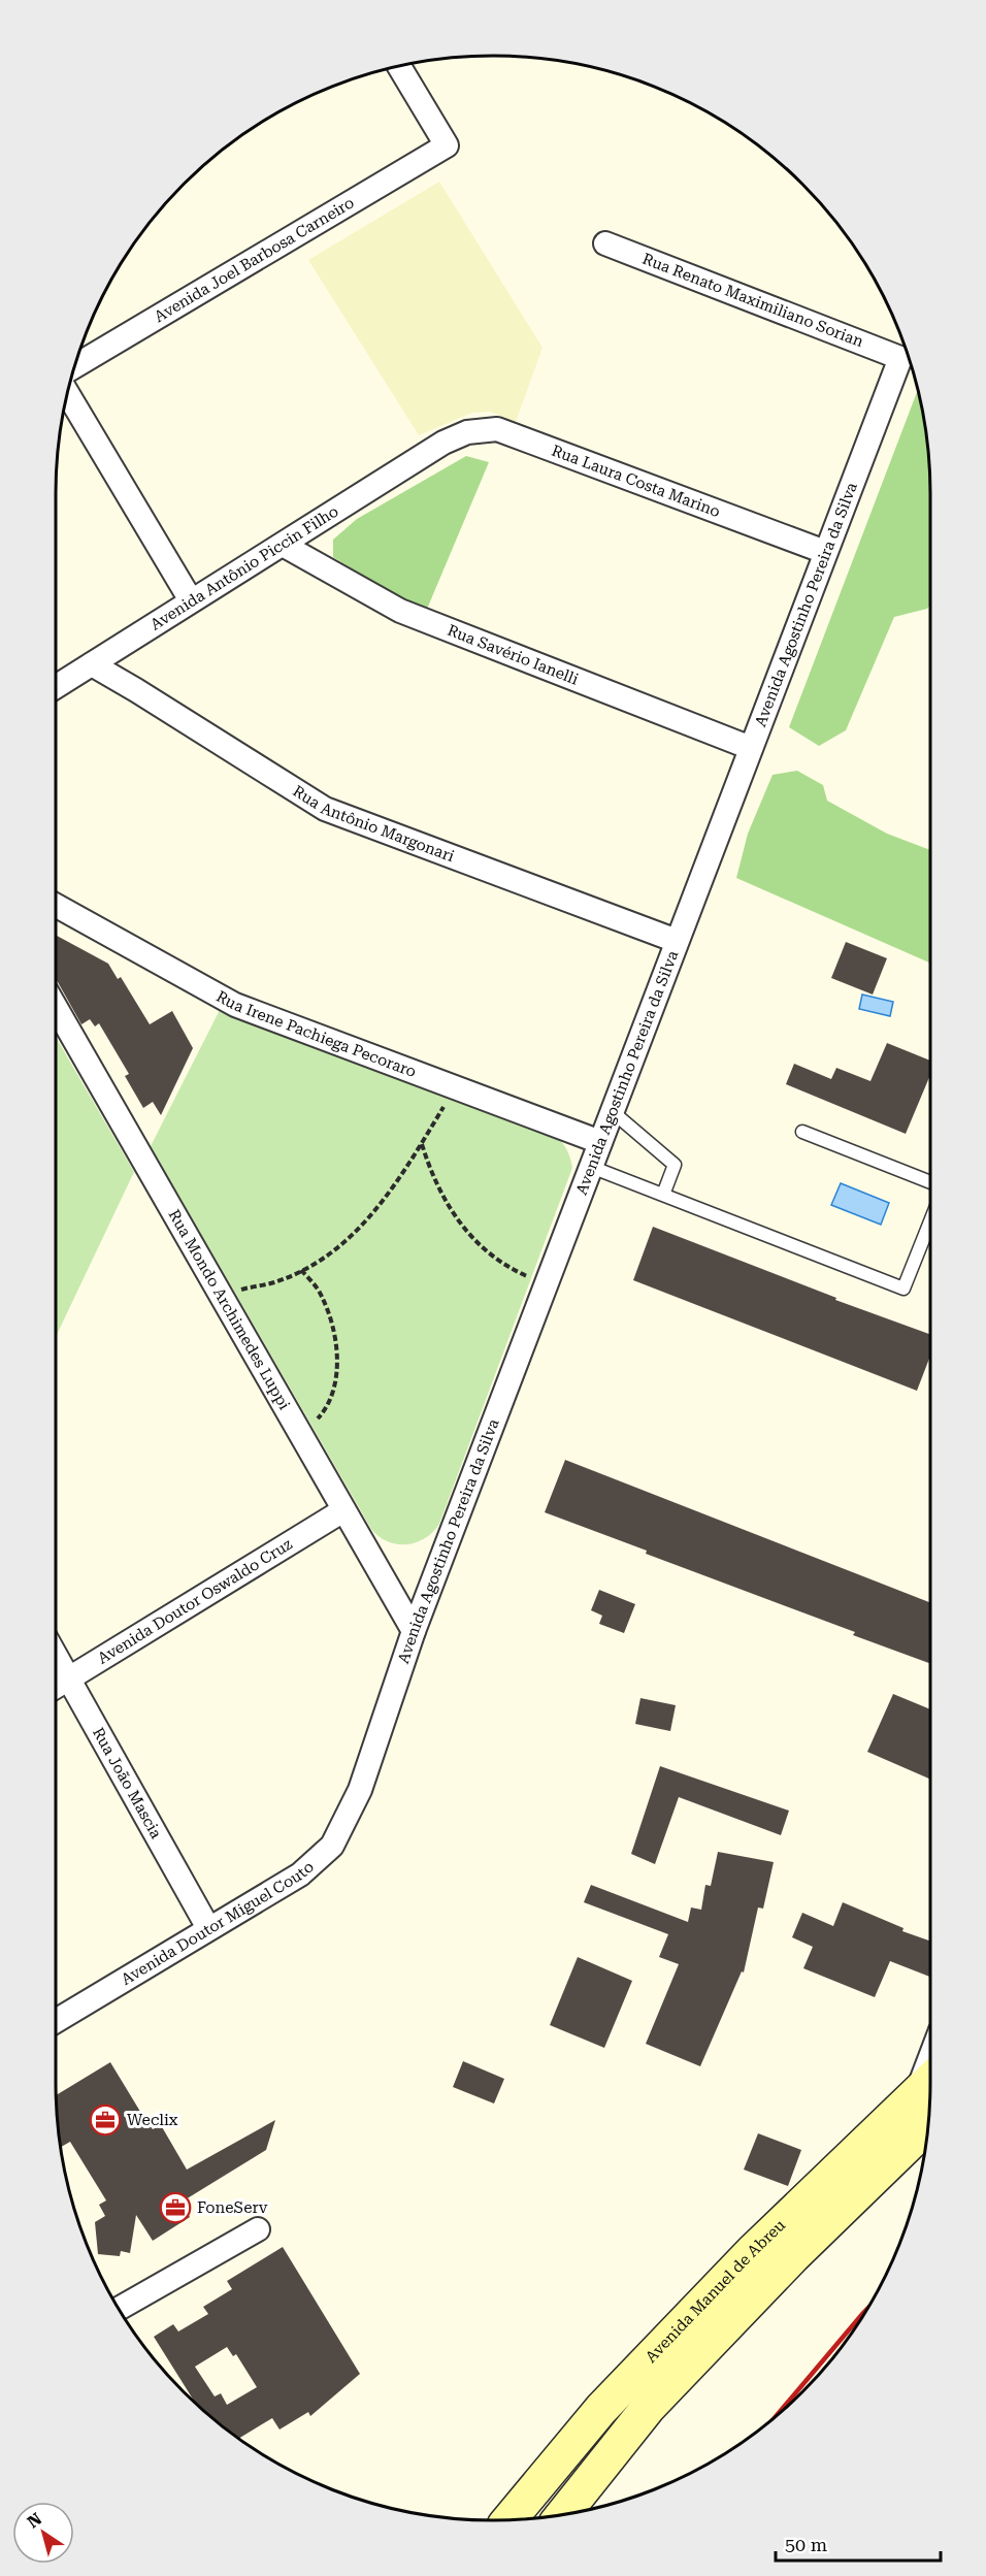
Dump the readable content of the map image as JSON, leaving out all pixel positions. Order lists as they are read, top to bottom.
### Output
{
  "streets": {
    "main road": ["Avenida Manuel de Abreu"],
    "street": [
      "Avenida Joel Barbosa Carneiro",
      "Rua Renato Maximiliano Sorian",
      "Rua Laura Costa Marino",
      "Avenida Antônio Piccin Filho",
      "Avenida Agostinho Pereira da Silva",
      "Rua Savério Ianelli",
      "Rua Antônio Margonari",
      "Rua Irene Pachiega Pecoraro",
      "Rua Mondo Archimedes Luppi",
      "Avenida Doutor Oswaldo Cruz",
      "Rua João Mascia",
      "Avenida Doutor Miguel Couto"
    ]
  },
  "crossings": [
    ["Rua Renato Maximiliano Sorian", "Avenida Agostinho Pereira da Silva"],
    ["Rua Laura Costa Marino", "Avenida Antônio Piccin Filho"],
    ["Rua Laura Costa Marino", "Avenida Agostinho Pereira da Silva"],
    ["Avenida Antônio Piccin Filho", "Rua Savério Ianelli"],
    ["Avenida Antônio Piccin Filho", "Rua Antônio Margonari"],
    ["Avenida Agostinho Pereira da Silva", "Rua Savério Ianelli"],
    ["Avenida Agostinho Pereira da Silva", "Rua Antônio Margonari"],
    ["Avenida Agostinho Pereira da Silva", "Rua Irene Pachiega Pecoraro"],
    ["Avenida Agostinho Pereira da Silva", "Rua Mondo Archimedes Luppi"],
    ["Avenida Agostinho Pereira da Silva", "Avenida Doutor Miguel Couto"],
    ["Rua Mondo Archimedes Luppi", "Avenida Doutor Oswaldo Cruz"],
    ["Avenida Doutor Oswaldo Cruz", "Rua João Mascia"],
    ["Rua João Mascia", "Avenida Doutor Miguel Couto"]
  ],
  "places": {
    "office": ["Weclix", "FoneServ"]
  },
  "scale_bar": "50 m",
  "north": "top left"
}
